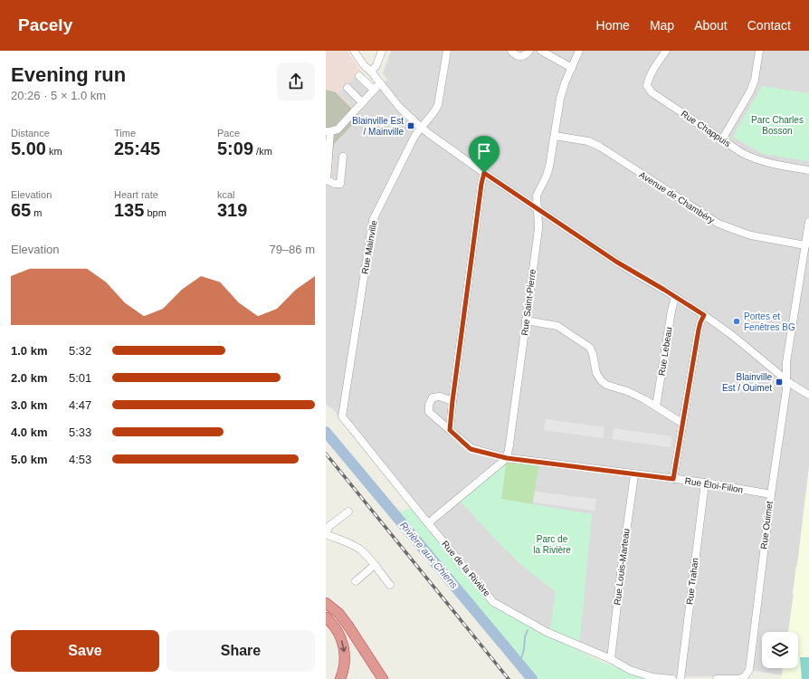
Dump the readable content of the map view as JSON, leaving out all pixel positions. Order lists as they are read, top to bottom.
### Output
{
  "streets": {
    "street": [
      "Rue Chappuis",
      "Avenue de Chambéry",
      "Rue Mainville",
      "Rue Saint-Pierre",
      "Rue Lebeau",
      "Rue Éloi-Filion",
      "Rue Ouimet",
      "Rue Louis-Marteau",
      "Rue de la Rivière",
      "Rue Trahan"
    ]
  },
  "crossings": [
    ["Avenue de Chambéry", "Rue Saint-Pierre"],
    ["Avenue de Chambéry", "Rue Ouimet"],
    ["Rue Mainville", "Rue de la Rivière"],
    ["Rue Saint-Pierre", "Rue Éloi-Filion"],
    ["Rue Éloi-Filion", "Rue Ouimet"],
    ["Rue Éloi-Filion", "Rue Louis-Marteau"],
    ["Rue Éloi-Filion", "Rue Trahan"],
    ["Rue Louis-Marteau", "Rue de la Rivière"]
  ],
  "water": ["Rivière aux Chiens"],
  "parks": ["Parc Charles Bosson", "Parc de la Rivière"],
  "places": {
    "transit": ["Blainville Est / Mainville", "Blainville Est / Ouimet"],
    "other": ["Portes et Fenêtres BG"]
  },
  "page": {
    "header": "Pacely",
    "nav": [
      "Home",
      "Map",
      "About",
      "Contact"
    ],
    "heading": ["Evening run", "20:26 · 5 × 1.0 km"],
    "stats": [
      ["Distance", "5.00 km"],
      ["Time", "25:45"],
      ["Pace", "5:09 /km"],
      ["Elevation", "65 m"],
      ["Heart rate", "135 bpm"],
      ["kcal", "319"]
    ],
    "chart": ["Elevation", "79–86 m"],
    "list": [
      {
        "name": "1.0 km",
        "note": "5:32"
      },
      {
        "name": "2.0 km",
        "note": "5:01"
      },
      {
        "name": "3.0 km",
        "note": "4:47"
      },
      {
        "name": "4.0 km",
        "note": "5:33"
      },
      {
        "name": "5.0 km",
        "note": "4:53"
      }
    ],
    "buttons": ["Save", "Share"]
  }
}
